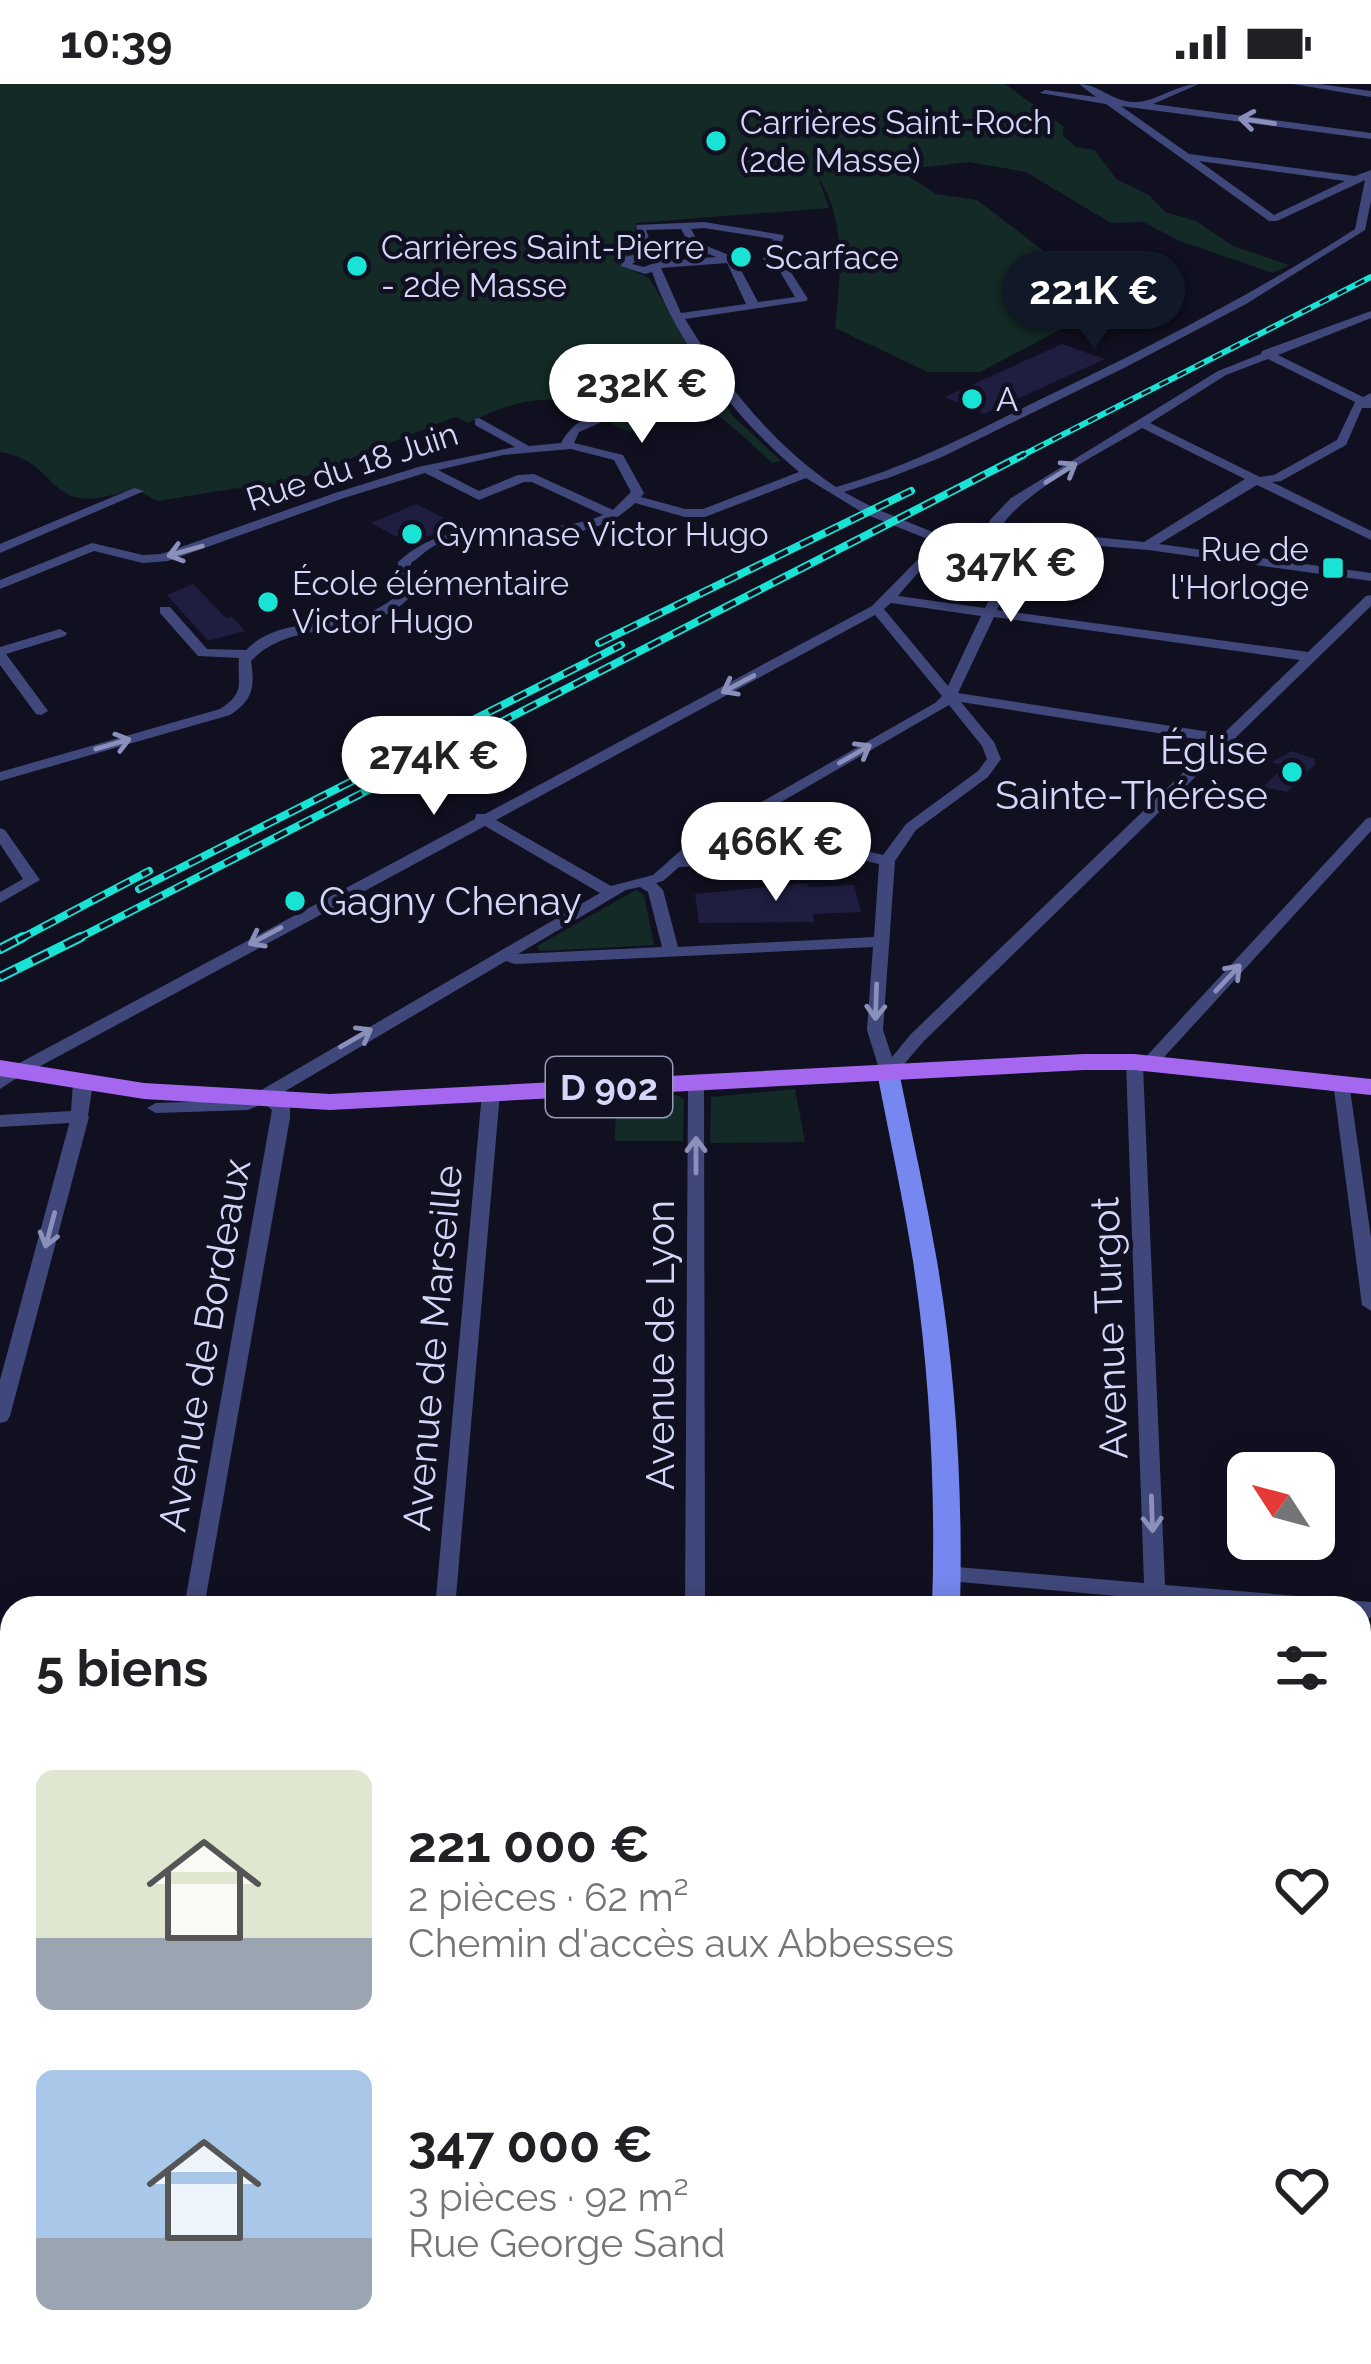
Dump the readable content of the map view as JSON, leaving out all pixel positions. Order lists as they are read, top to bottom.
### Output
{
  "streets": {
    "main road": ["D 902"],
    "street": [
      "Rue du 18 Juin",
      "Avenue Turgot",
      "Avenue de Bordeaux",
      "Avenue de Lyon",
      "Avenue de Marseille"
    ]
  },
  "crossings": [
    ["D 902", "Avenue Turgot"],
    ["D 902", "Avenue de Bordeaux"],
    ["D 902", "Avenue de Lyon"],
    ["D 902", "Avenue de Marseille"]
  ],
  "one_way": ["Avenue Turgot", "Avenue de Lyon"],
  "places": {
    "other": [
      "Carrières Saint-Roch (2de Masse)",
      "Scarface",
      "Carrières Saint-Pierre - 2de Masse",
      "A",
      "Gymnase Victor Hugo",
      "École élémentaire Victor Hugo",
      "Église Sainte-Thérèse",
      "Gagny Chenay"
    ],
    "transit": ["Rue de l'Horloge"]
  },
  "north": "top left",
  "page": {
    "status": "10:39",
    "price": [
      "221K €",
      "232K €",
      "347K €",
      "274K €",
      "466K €"
    ],
    "heading": "5 biens",
    "list": [
      {
        "name": "221 000 €",
        "note": "2 pièces · 62 m² · Chemin d'accès aux Abbesses"
      },
      {
        "name": "347 000 €",
        "note": "3 pièces · 92 m² · Rue George Sand"
      }
    ]
  }
}
